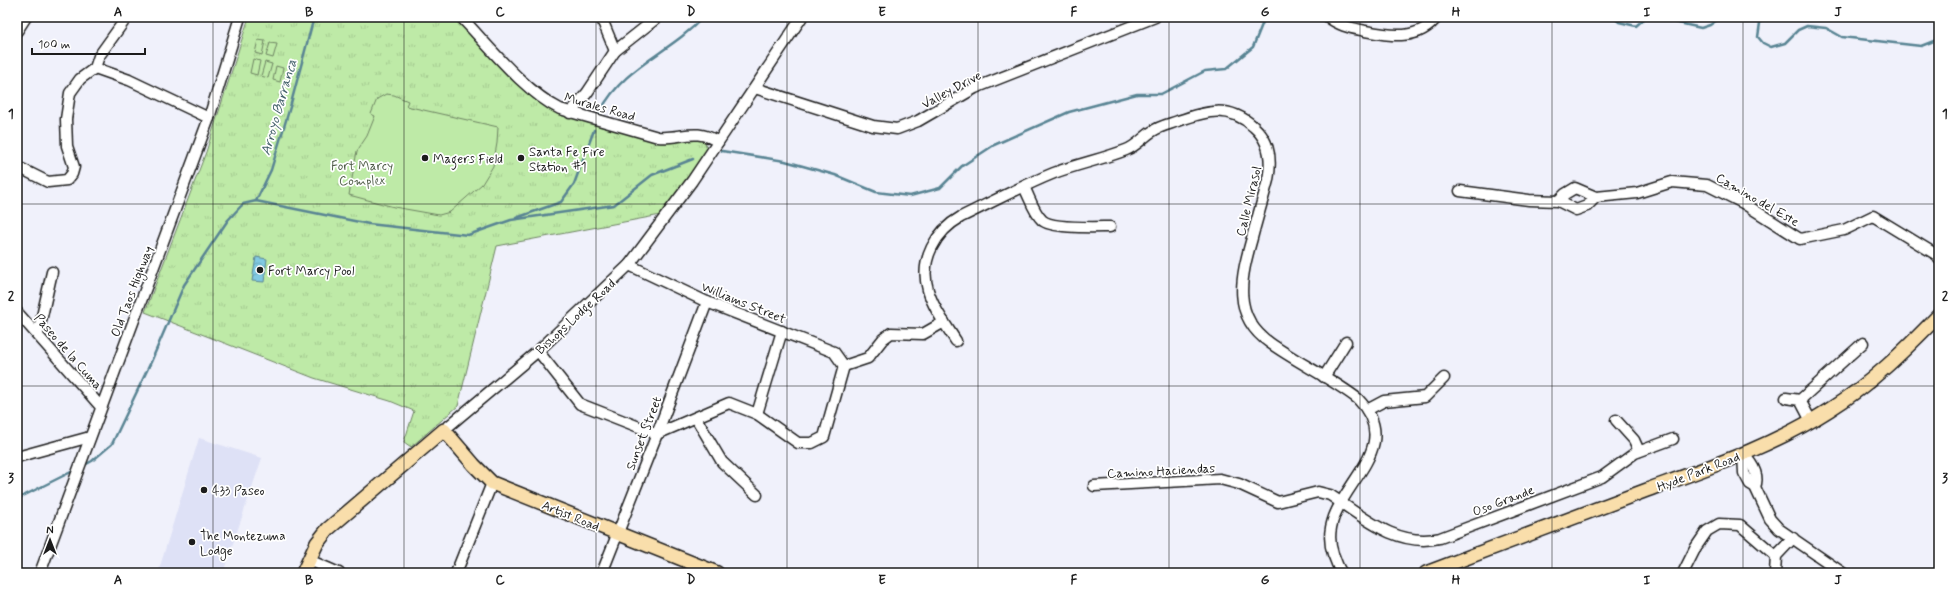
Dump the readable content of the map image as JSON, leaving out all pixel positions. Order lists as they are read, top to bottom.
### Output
{
  "streets": {
    "main road": ["Bishops Lodge Road", "Hyde Park Road", "Artist Road"],
    "street": [
      "Valley Drive",
      "Murales Road",
      "Camino del Este",
      "Calle Mirasol",
      "Old Taos Highway",
      "Williams Street",
      "Paseo de la Cuma",
      "Sunset Street",
      "Camino Haciendas",
      "Oso Grande"
    ]
  },
  "crossings": [
    ["Valley Drive", "Bishops Lodge Road"],
    ["Murales Road", "Bishops Lodge Road"],
    ["Calle Mirasol", "Camino Haciendas"],
    ["Calle Mirasol", "Oso Grande"],
    ["Old Taos Highway", "Paseo de la Cuma"],
    ["Williams Street", "Bishops Lodge Road"],
    ["Williams Street", "Sunset Street"],
    ["Bishops Lodge Road", "Artist Road"],
    ["Sunset Street", "Artist Road"],
    ["Camino Haciendas", "Oso Grande"]
  ],
  "water": ["Arroyo Barranca"],
  "parks": ["Fort Marcy Complex"],
  "places": [
    "Magers Field",
    "Santa Fe Fire Station #1",
    "Fort Marcy Pool",
    "433 Paseo",
    "The Montezuma Lodge"
  ],
  "scale_bar": "100 m",
  "north": "top",
  "grid": {
    "columns": [
      "A",
      "B",
      "C",
      "D",
      "E",
      "F",
      "G",
      "H",
      "I",
      "J"
    ],
    "rows": ["1", "2", "3"]
  }
}
